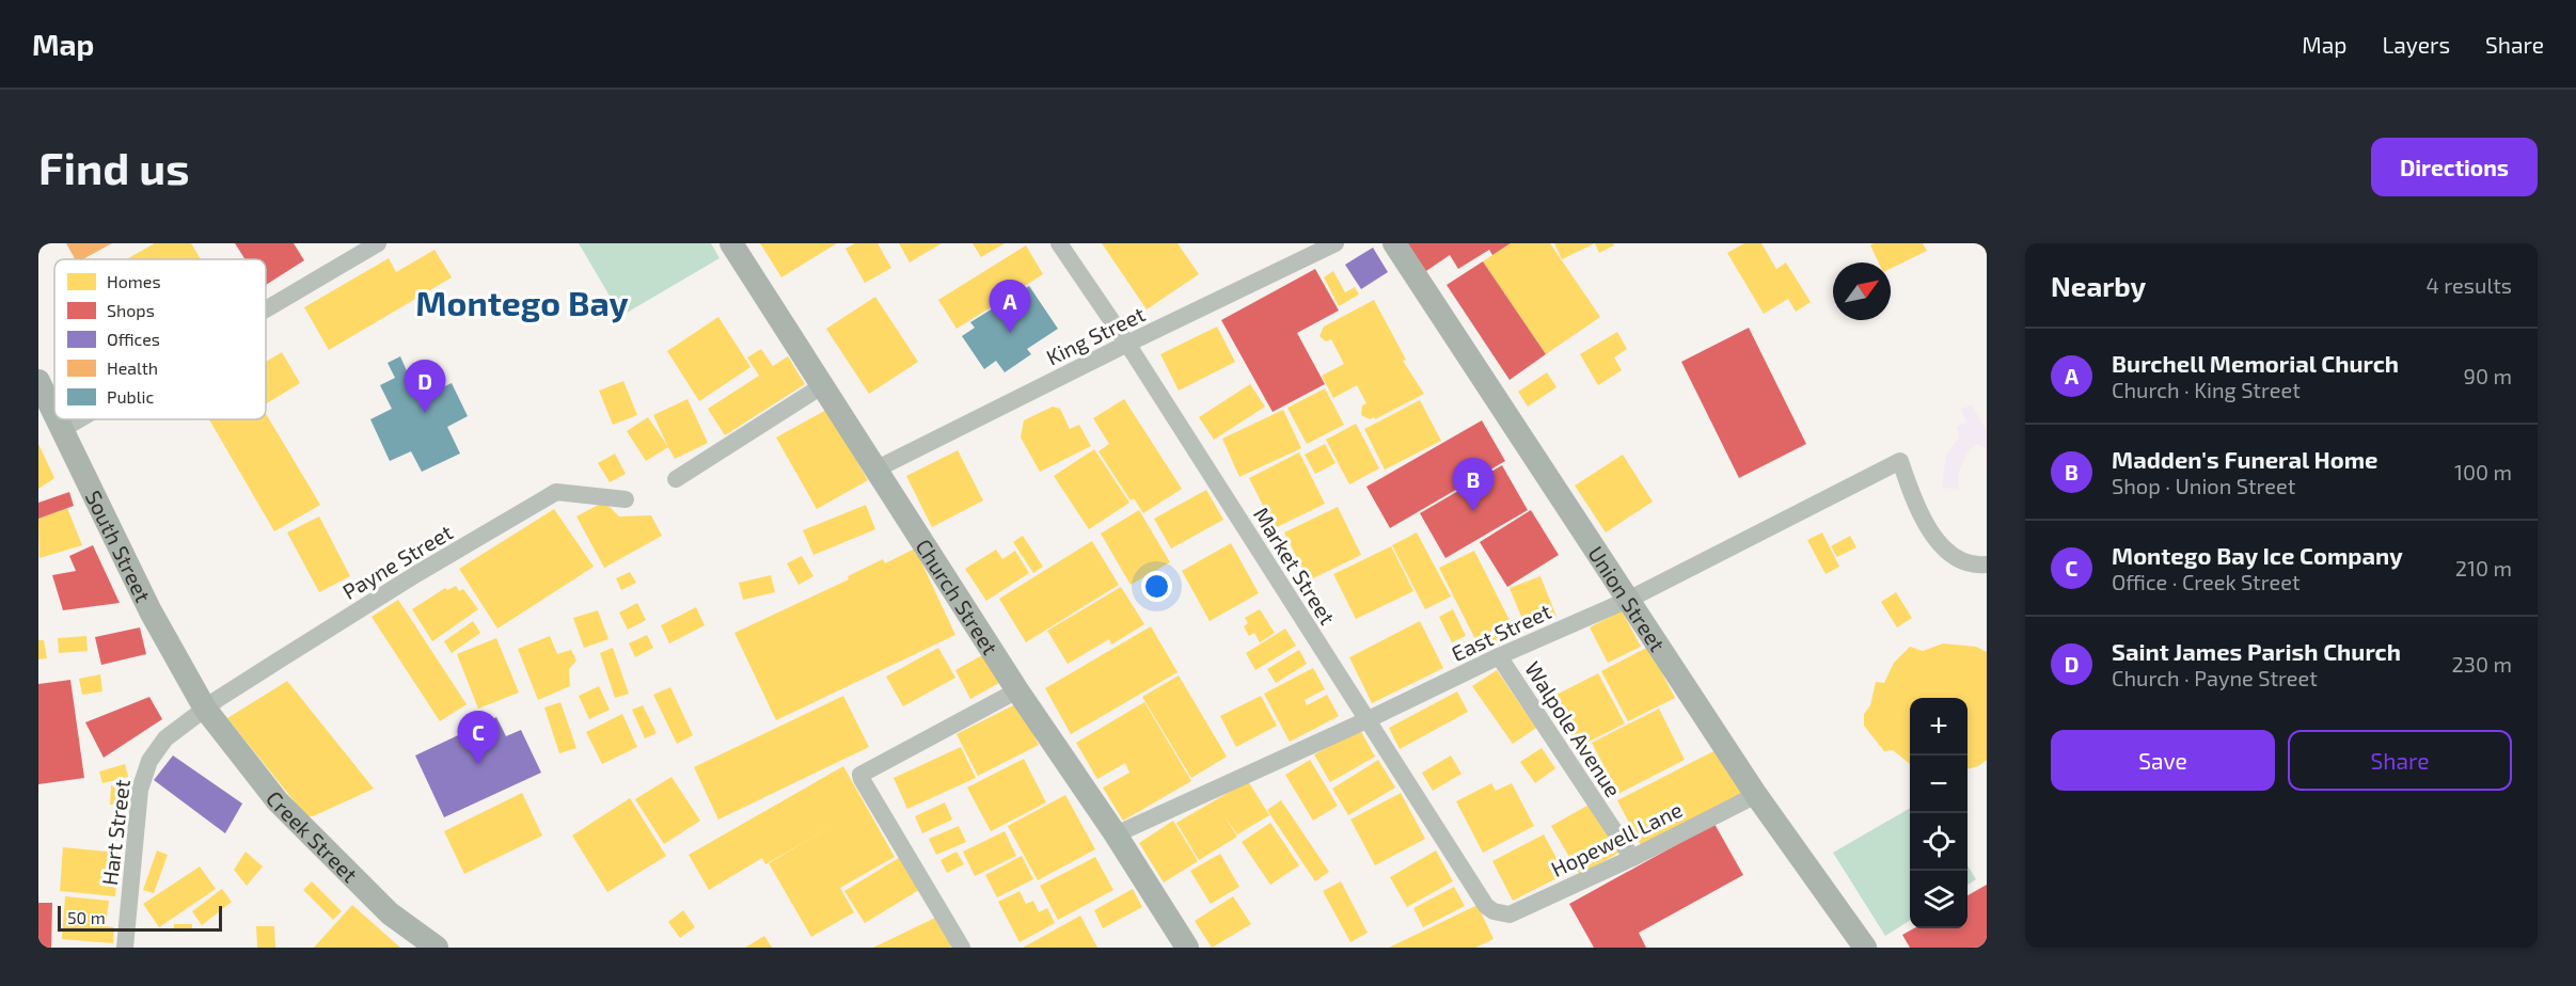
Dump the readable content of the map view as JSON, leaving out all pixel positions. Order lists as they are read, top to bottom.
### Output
{
  "streets": {
    "street": [
      "King Street",
      "South Street",
      "Payne Street",
      "Market Street",
      "Church Street",
      "Union Street",
      "East Street",
      "Walpole Avenue",
      "Hart Street",
      "Creek Street",
      "Hopewell Lane"
    ]
  },
  "crossings": [
    ["King Street", "Market Street"],
    ["King Street", "Church Street"],
    ["South Street", "Payne Street"],
    ["South Street", "Hart Street"],
    ["South Street", "Creek Street"],
    ["Payne Street", "Hart Street"],
    ["Payne Street", "Creek Street"],
    ["Market Street", "East Street"],
    ["Market Street", "Hopewell Lane"],
    ["Church Street", "East Street"],
    ["Union Street", "East Street"],
    ["Union Street", "Hopewell Lane"],
    ["East Street", "Walpole Avenue"],
    ["Walpole Avenue", "Hopewell Lane"],
    ["Hart Street", "Creek Street"]
  ],
  "districts": ["Montego Bay"],
  "legend": [
    "Homes",
    "Shops",
    "Offices",
    "Health",
    "Public"
  ],
  "scale_bar": "50 m",
  "north": "top right",
  "page": {
    "header": "Map",
    "nav": ["Map", "Layers", "Share"],
    "buttons": [
      "Directions",
      ["Save", "Share"]
    ],
    "title": "Find us",
    "heading": ["Nearby", "4 results"],
    "pins": [
      "A",
      "D",
      "B",
      "C"
    ],
    "list": [
      {
        "mark": "A",
        "name": "Burchell Memorial Church",
        "note": "Church · King Street",
        "value": "90 m"
      },
      {
        "mark": "B",
        "name": "Madden's Funeral Home",
        "note": "Shop · Union Street",
        "value": "100 m"
      },
      {
        "mark": "C",
        "name": "Montego Bay Ice Company",
        "note": "Office · Creek Street",
        "value": "210 m"
      },
      {
        "mark": "D",
        "name": "Saint James Parish Church",
        "note": "Church · Payne Street",
        "value": "230 m"
      }
    ],
    "map_buttons": ["+", "−"],
    "scale": "50 m"
  }
}
